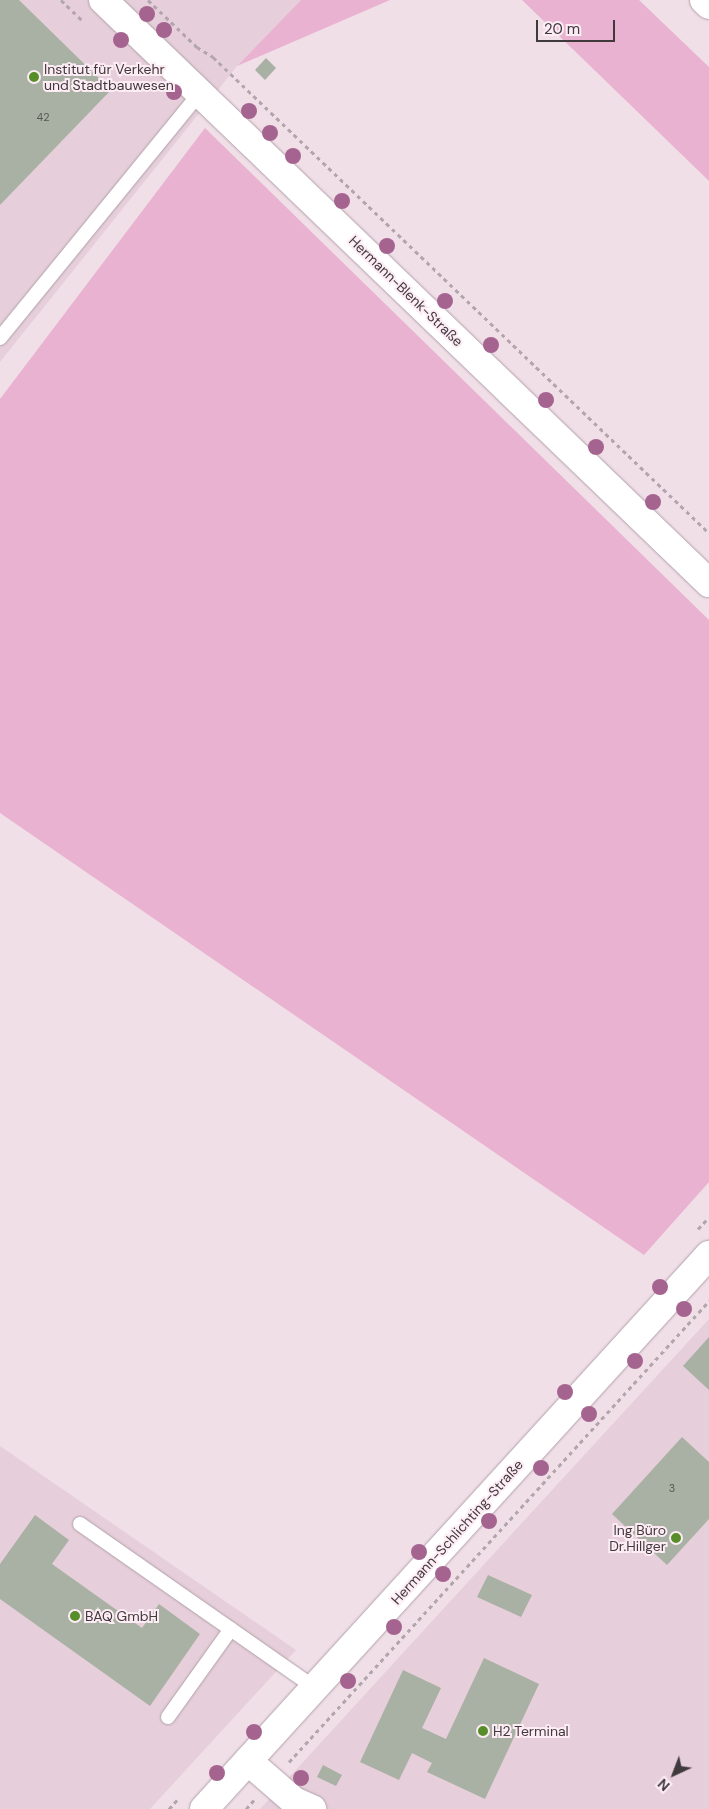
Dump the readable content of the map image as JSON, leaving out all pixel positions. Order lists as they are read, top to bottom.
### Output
{
  "streets": {
    "main road": ["Hermann-Blenk-Straße", "Hermann-Schlichting-Straße"]
  },
  "places": [
    "Institut für Verkehr und Stadtbauwesen",
    "Ing Büro Dr.Hillger",
    "BAQ GmbH",
    "H2 Terminal"
  ],
  "house_numbers": ["42", "3"],
  "scale_bar": "20 m",
  "north": "bottom left"
}
